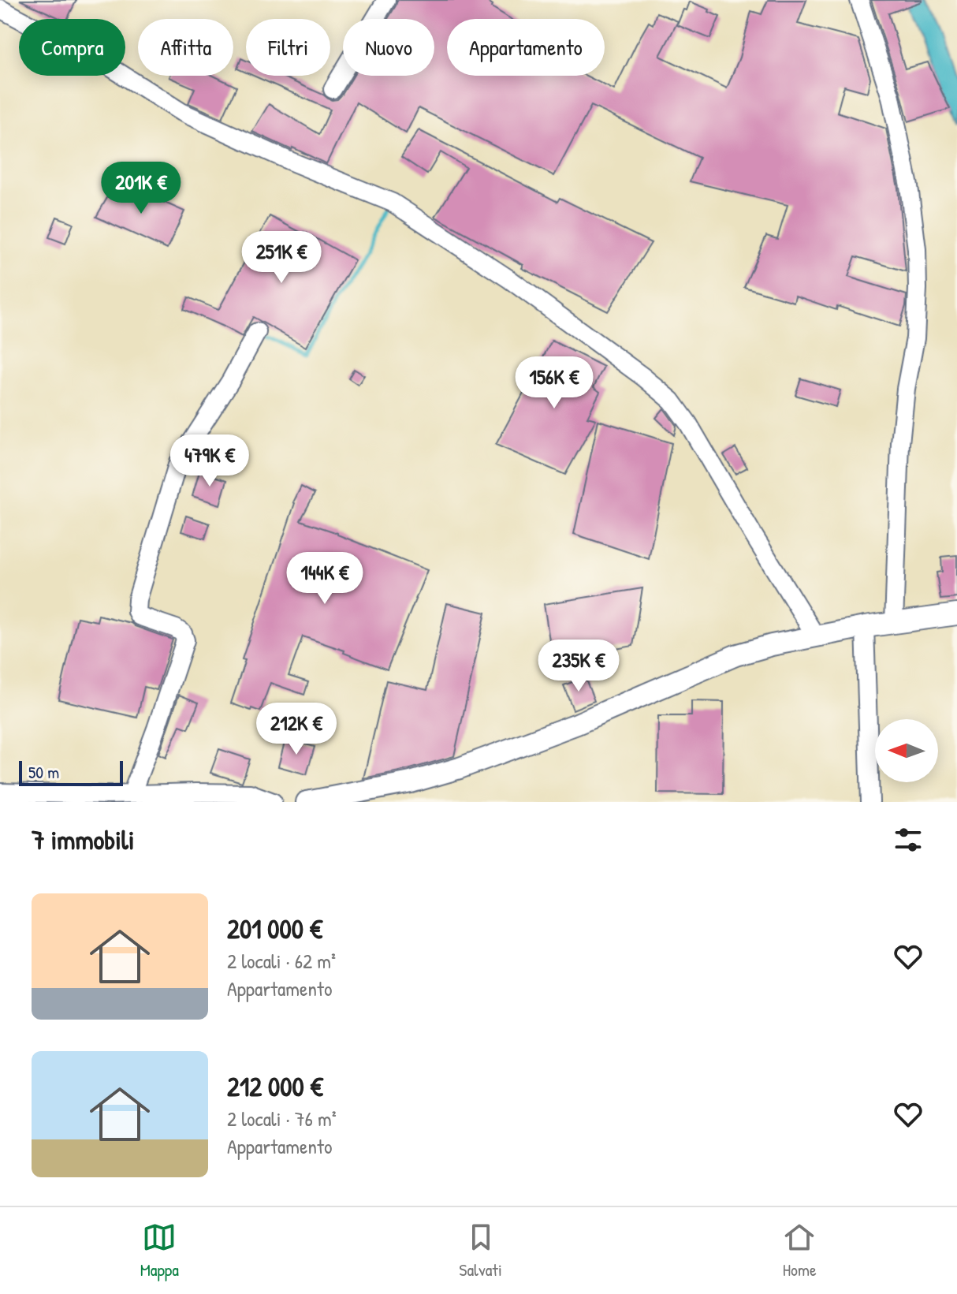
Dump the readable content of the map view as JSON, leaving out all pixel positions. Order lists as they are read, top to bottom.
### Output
{
  "scale_bar": "50 m",
  "north": "left",
  "page": {
    "chip": [
      "Compra",
      "Affitta",
      "Filtri",
      "Nuovo",
      "Appartamento"
    ],
    "price": [
      "201K €",
      "251K €",
      "156K €",
      "479K €",
      "144K €",
      "235K €",
      "212K €"
    ],
    "scale": "50 m",
    "heading": "7 immobili",
    "list": [
      {
        "name": "201 000 €",
        "note": "2 locali · 62 m² · Appartamento"
      },
      {
        "name": "212 000 €",
        "note": "2 locali · 76 m² · Appartamento"
      }
    ],
    "tabs": ["Mappa", "Salvati", "Home"]
  }
}
